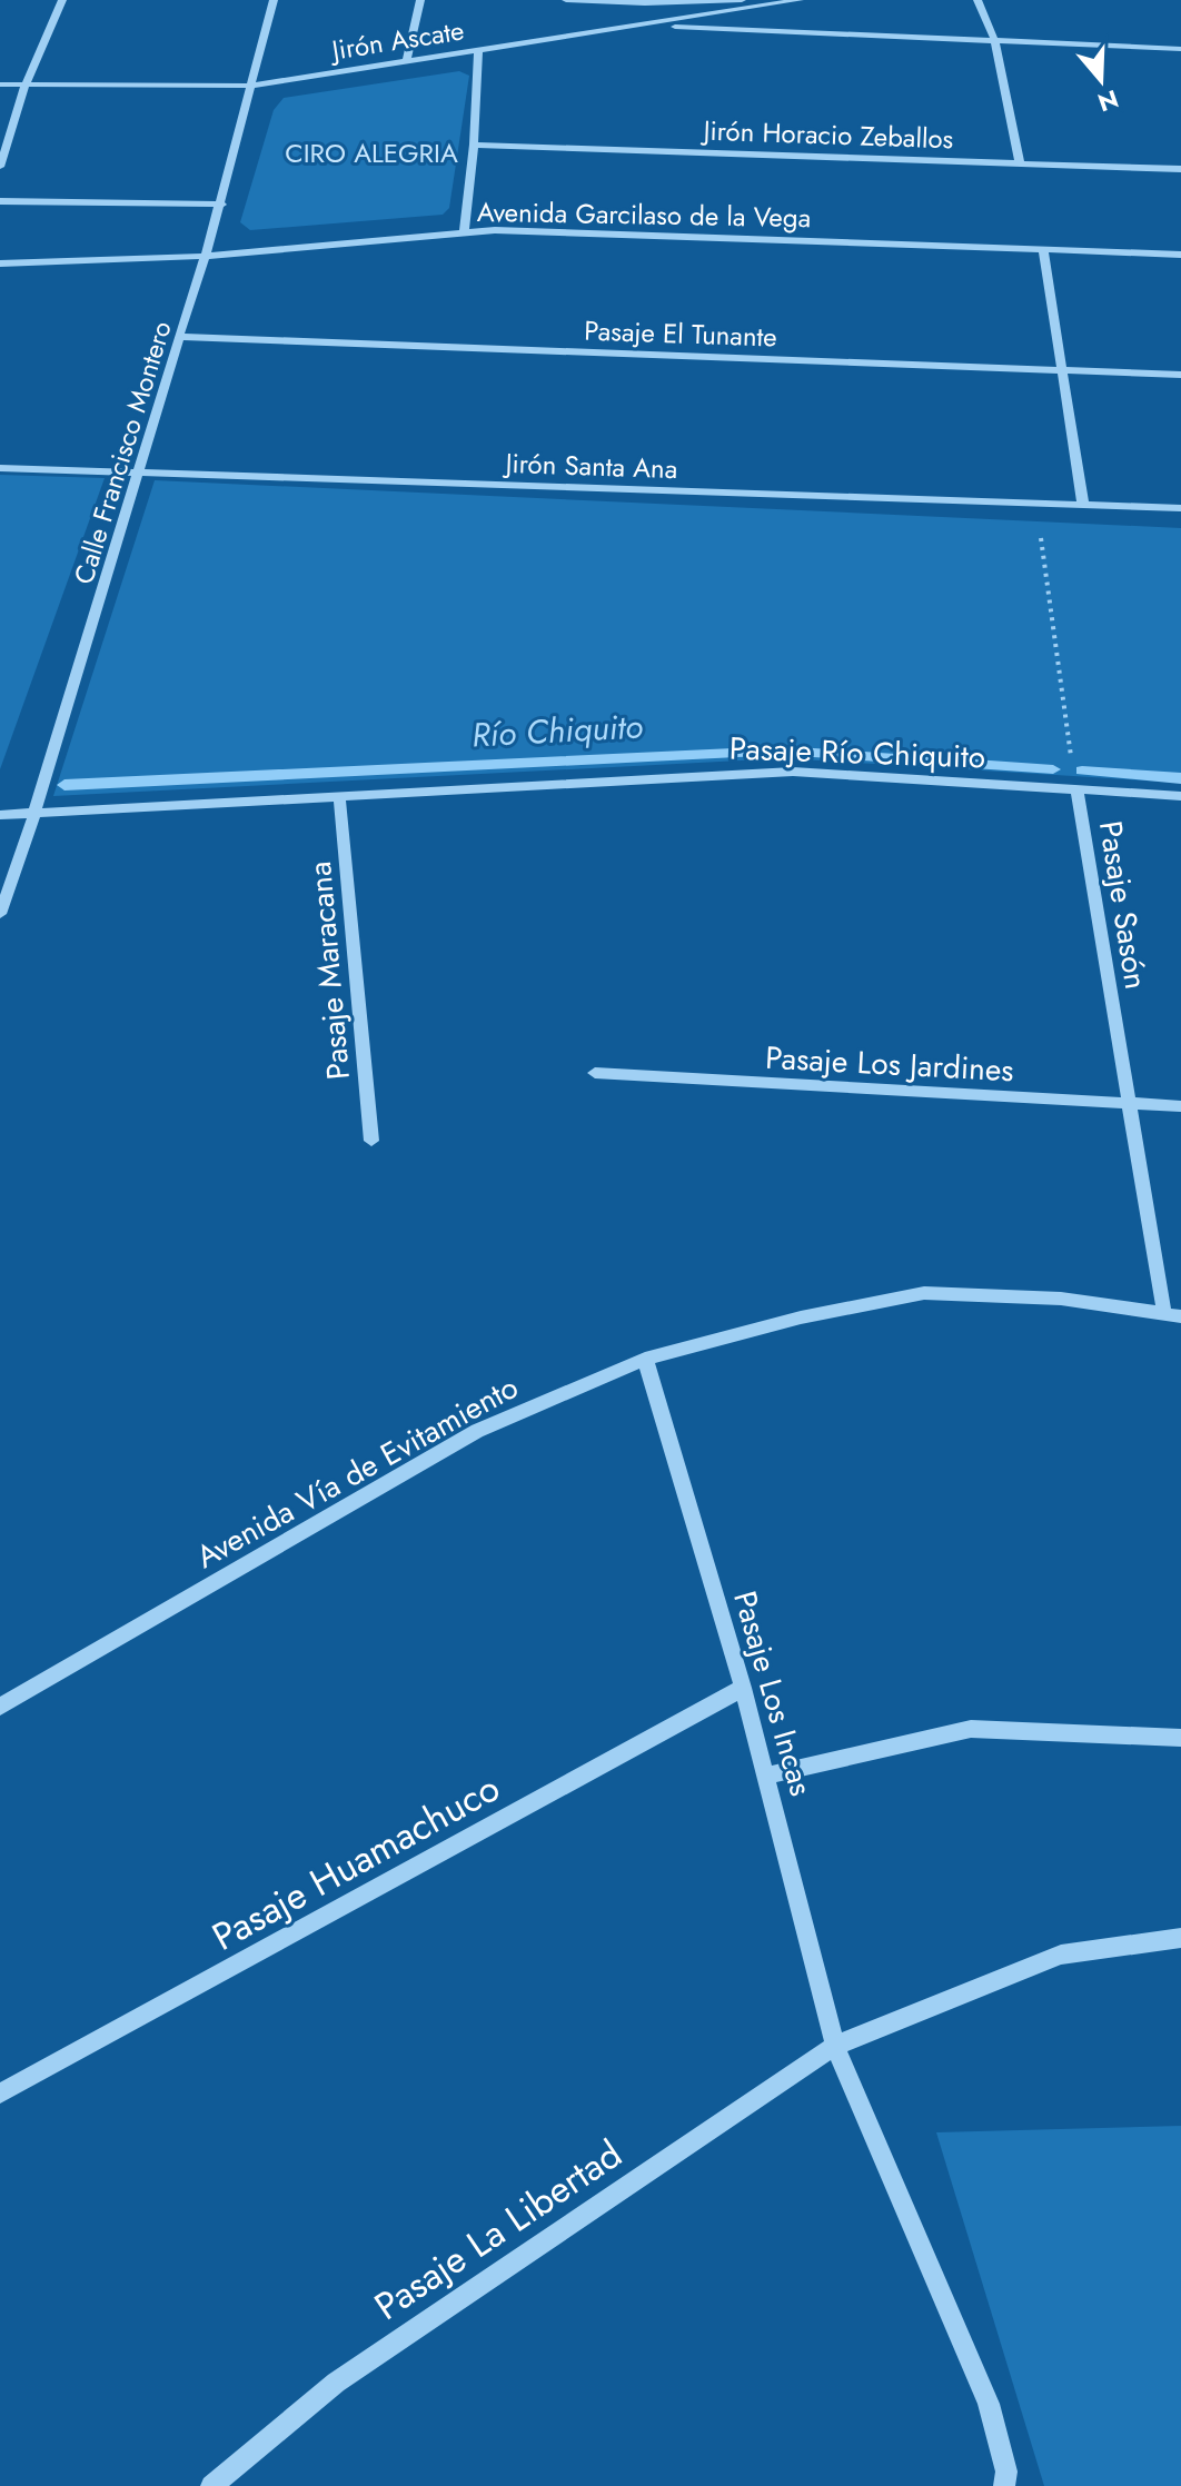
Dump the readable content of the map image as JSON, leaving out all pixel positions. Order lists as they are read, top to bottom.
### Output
{
  "streets": {
    "street": [
      "Jirón Ascate",
      "Jirón Horacio Zeballos",
      "Avenida Garcilaso de la Vega",
      "Pasaje El Tunante",
      "Calle Francisco Montero",
      "Jirón Santa Ana",
      "Pasaje Río Chiquito",
      "Pasaje Sasón",
      "Pasaje Maracana",
      "Pasaje Los Jardines",
      "Avenida Vía de Evitamiento",
      "Pasaje Los Incas",
      "Pasaje Huamachuco",
      "Pasaje La Libertad"
    ]
  },
  "crossings": [
    ["Jirón Ascate", "Calle Francisco Montero"],
    ["Avenida Garcilaso de la Vega", "Calle Francisco Montero"],
    ["Pasaje El Tunante", "Calle Francisco Montero"],
    ["Calle Francisco Montero", "Jirón Santa Ana"],
    ["Calle Francisco Montero", "Pasaje Río Chiquito"],
    ["Jirón Santa Ana", "Pasaje Sasón"],
    ["Pasaje Río Chiquito", "Pasaje Sasón"],
    ["Pasaje Río Chiquito", "Pasaje Maracana"],
    ["Pasaje Sasón", "Pasaje Los Jardines"],
    ["Pasaje Sasón", "Avenida Vía de Evitamiento"],
    ["Avenida Vía de Evitamiento", "Pasaje Los Incas"],
    ["Pasaje Los Incas", "Pasaje Huamachuco"],
    ["Pasaje Los Incas", "Pasaje La Libertad"]
  ],
  "water": ["Río Chiquito"],
  "parks": ["CIRO ALEGRIA"],
  "north": "bottom"
}
